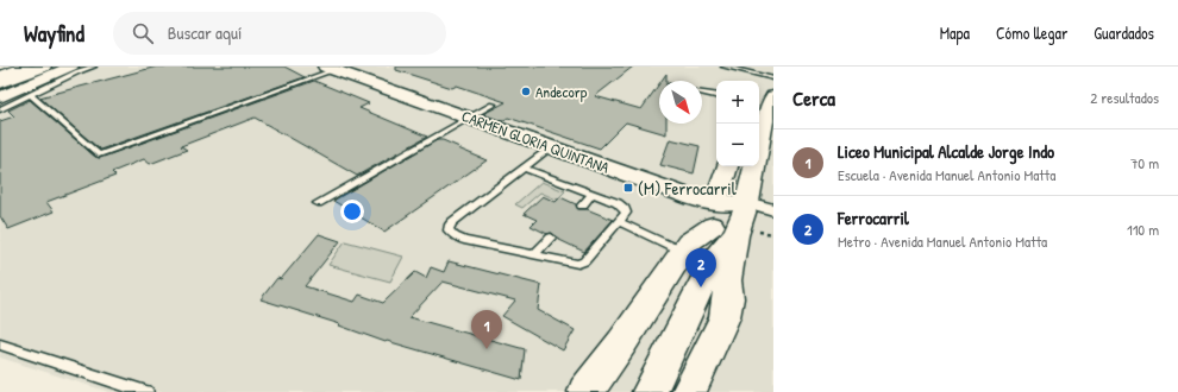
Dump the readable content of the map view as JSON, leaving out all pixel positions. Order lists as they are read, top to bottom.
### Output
{
  "streets": {
    "main road": ["CARMEN GLORIA QUINTANA"]
  },
  "places": {
    "other": ["Andecorp"],
    "transit": ["(M) Ferrocarril"]
  },
  "north": "bottom right",
  "page": {
    "header": "Wayfind",
    "search": "Buscar aquí",
    "nav": ["Mapa", "Cómo llegar", "Guardados"],
    "heading": ["Cerca", "2 resultados"],
    "map_buttons": ["+", "−"],
    "list": [
      {
        "mark": "1",
        "name": "Liceo Municipal Alcalde Jorge Indo",
        "note": "Escuela · Avenida Manuel Antonio Matta",
        "value": "70 m"
      },
      {
        "mark": "2",
        "name": "Ferrocarril",
        "note": "Metro · Avenida Manuel Antonio Matta",
        "value": "110 m"
      }
    ],
    "pins": ["2", "1"]
  }
}
